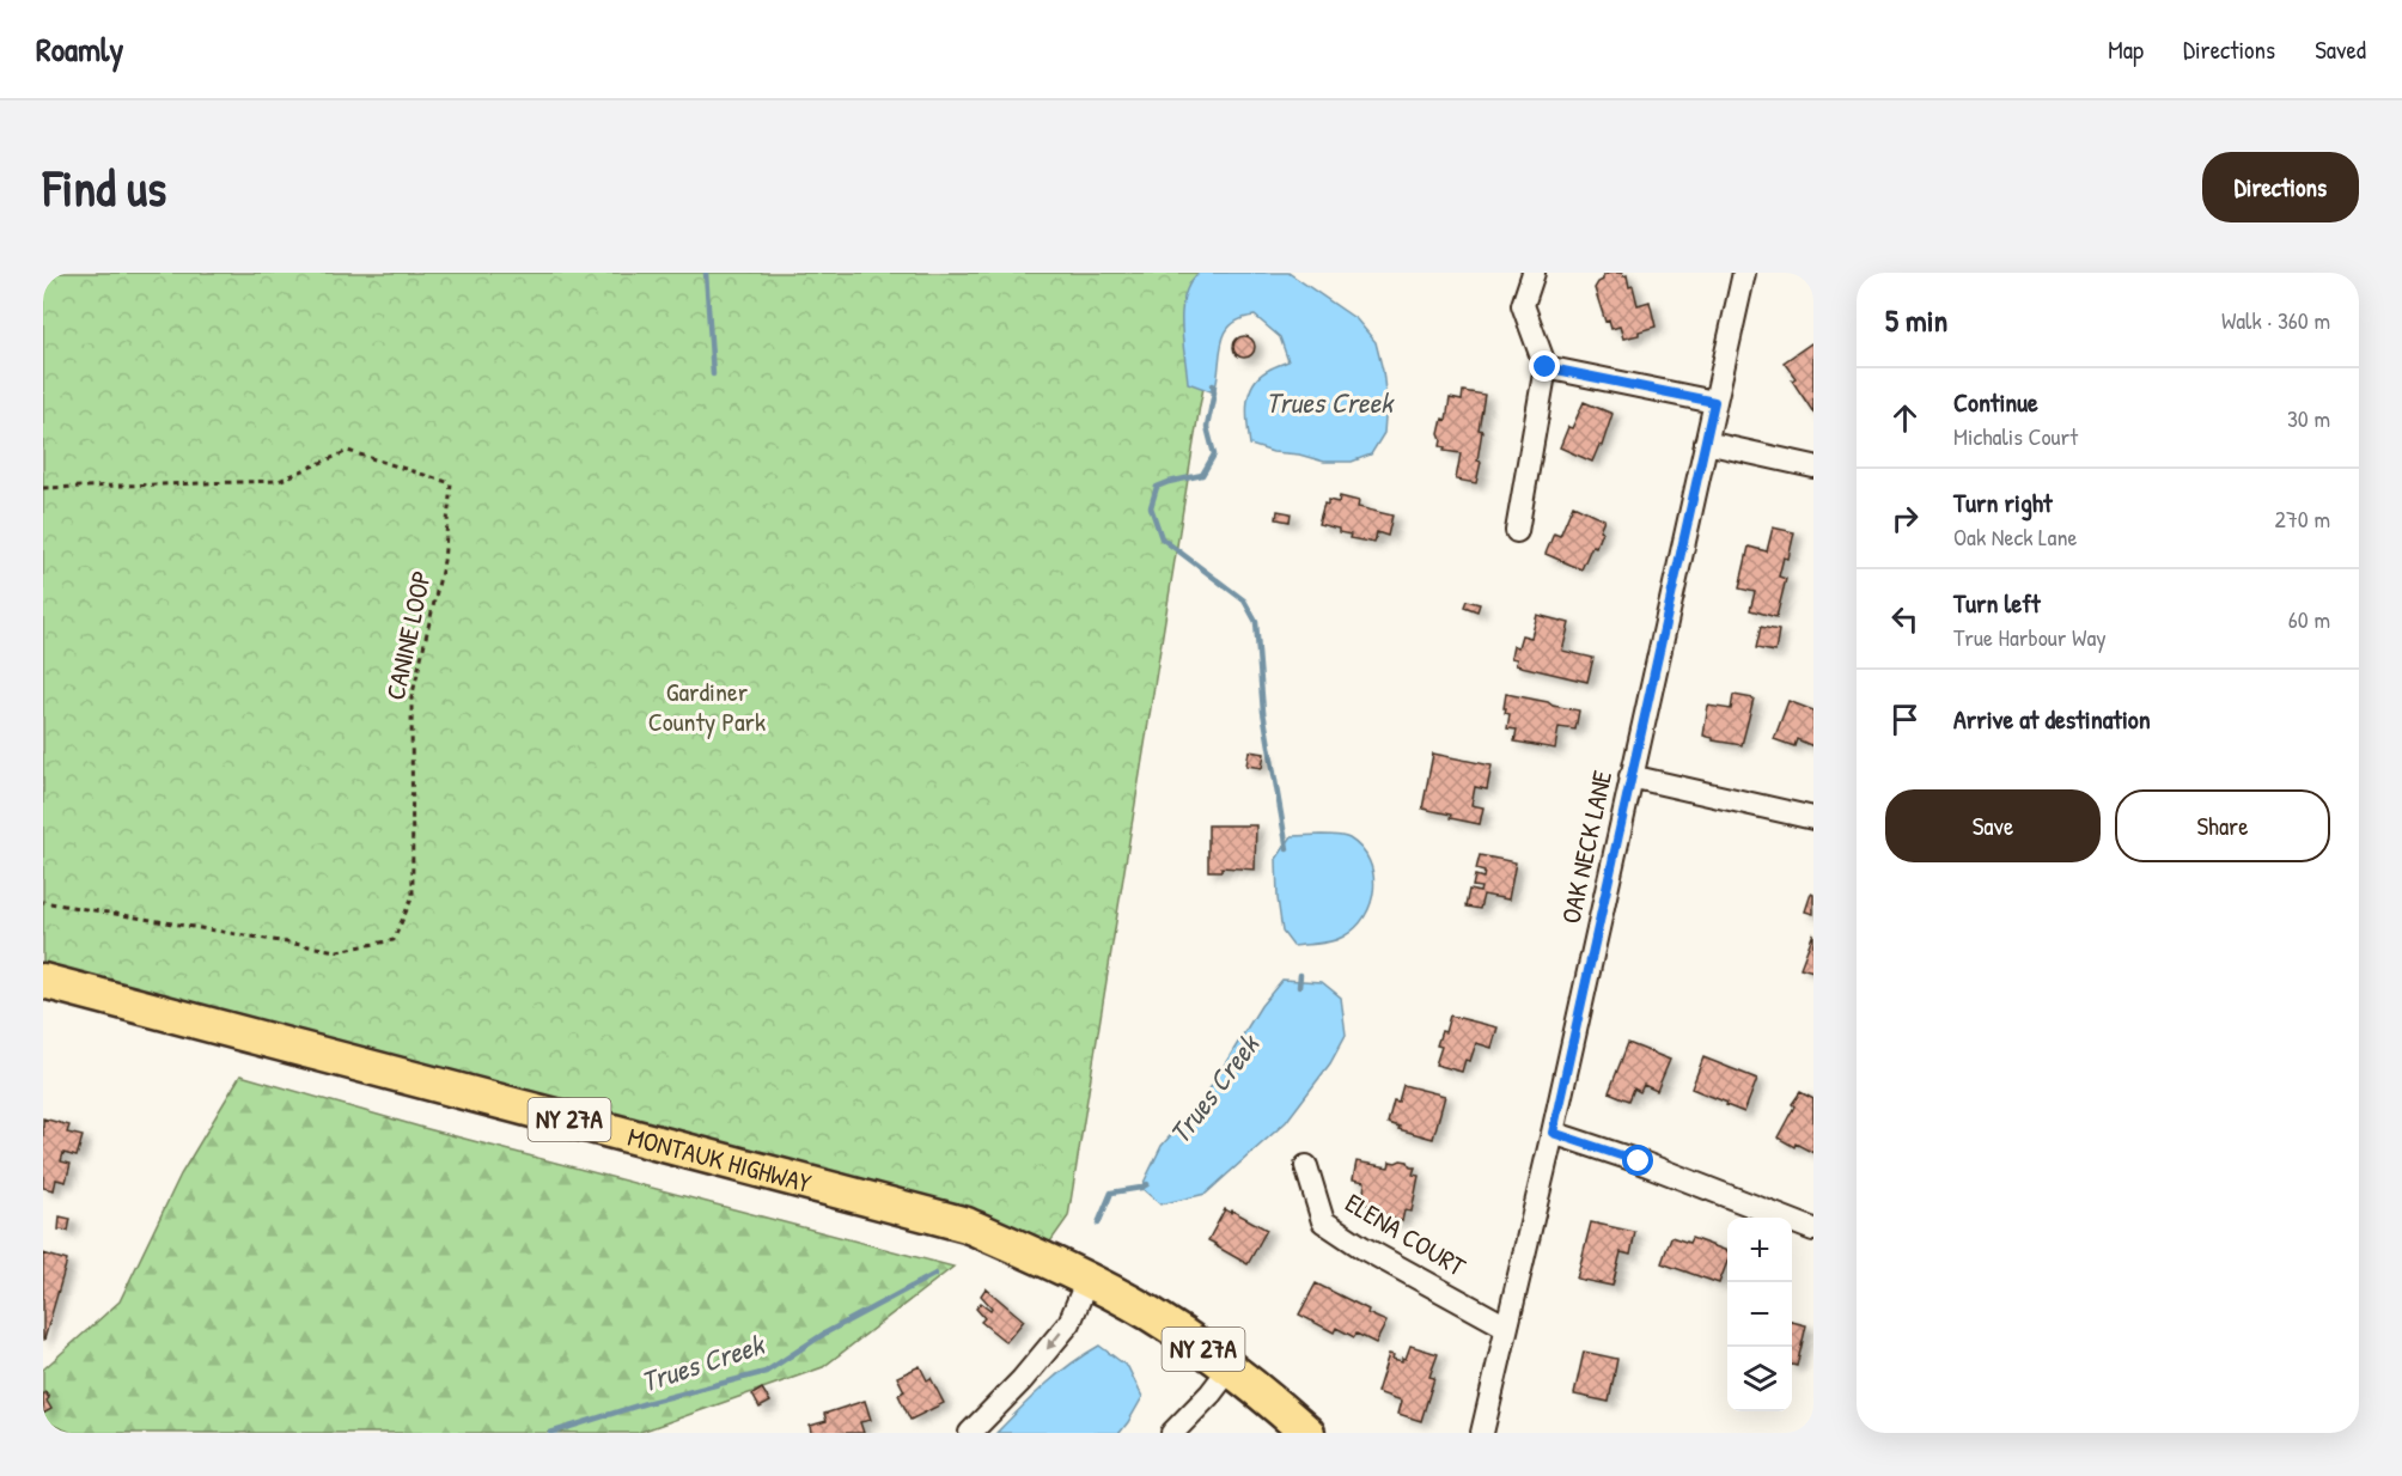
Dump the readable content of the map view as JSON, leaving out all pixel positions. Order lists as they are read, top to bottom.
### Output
{
  "streets": {
    "main road": ["NY 27A", "MONTAUK HIGHWAY"],
    "street": ["OAK NECK LANE", "ELENA COURT"],
    "path": ["CANINE LOOP"]
  },
  "crossings": [
    ["OAK NECK LANE", "ELENA COURT"]
  ],
  "water": ["Trues Creek"],
  "parks": ["Gardiner County Park"],
  "page": {
    "header": "Roamly",
    "nav": ["Map", "Directions", "Saved"],
    "buttons": [
      "Directions",
      ["Save", "Share"]
    ],
    "title": "Find us",
    "heading": ["5 min", "Walk · 360 m"],
    "list": [
      ["Continue", "Michalis Court", "30 m"],
      ["Turn right", "Oak Neck Lane", "270 m"],
      ["Turn left", "True Harbour Way", "60 m"],
      "Arrive at destination"
    ],
    "map_buttons": ["+", "−"]
  }
}
